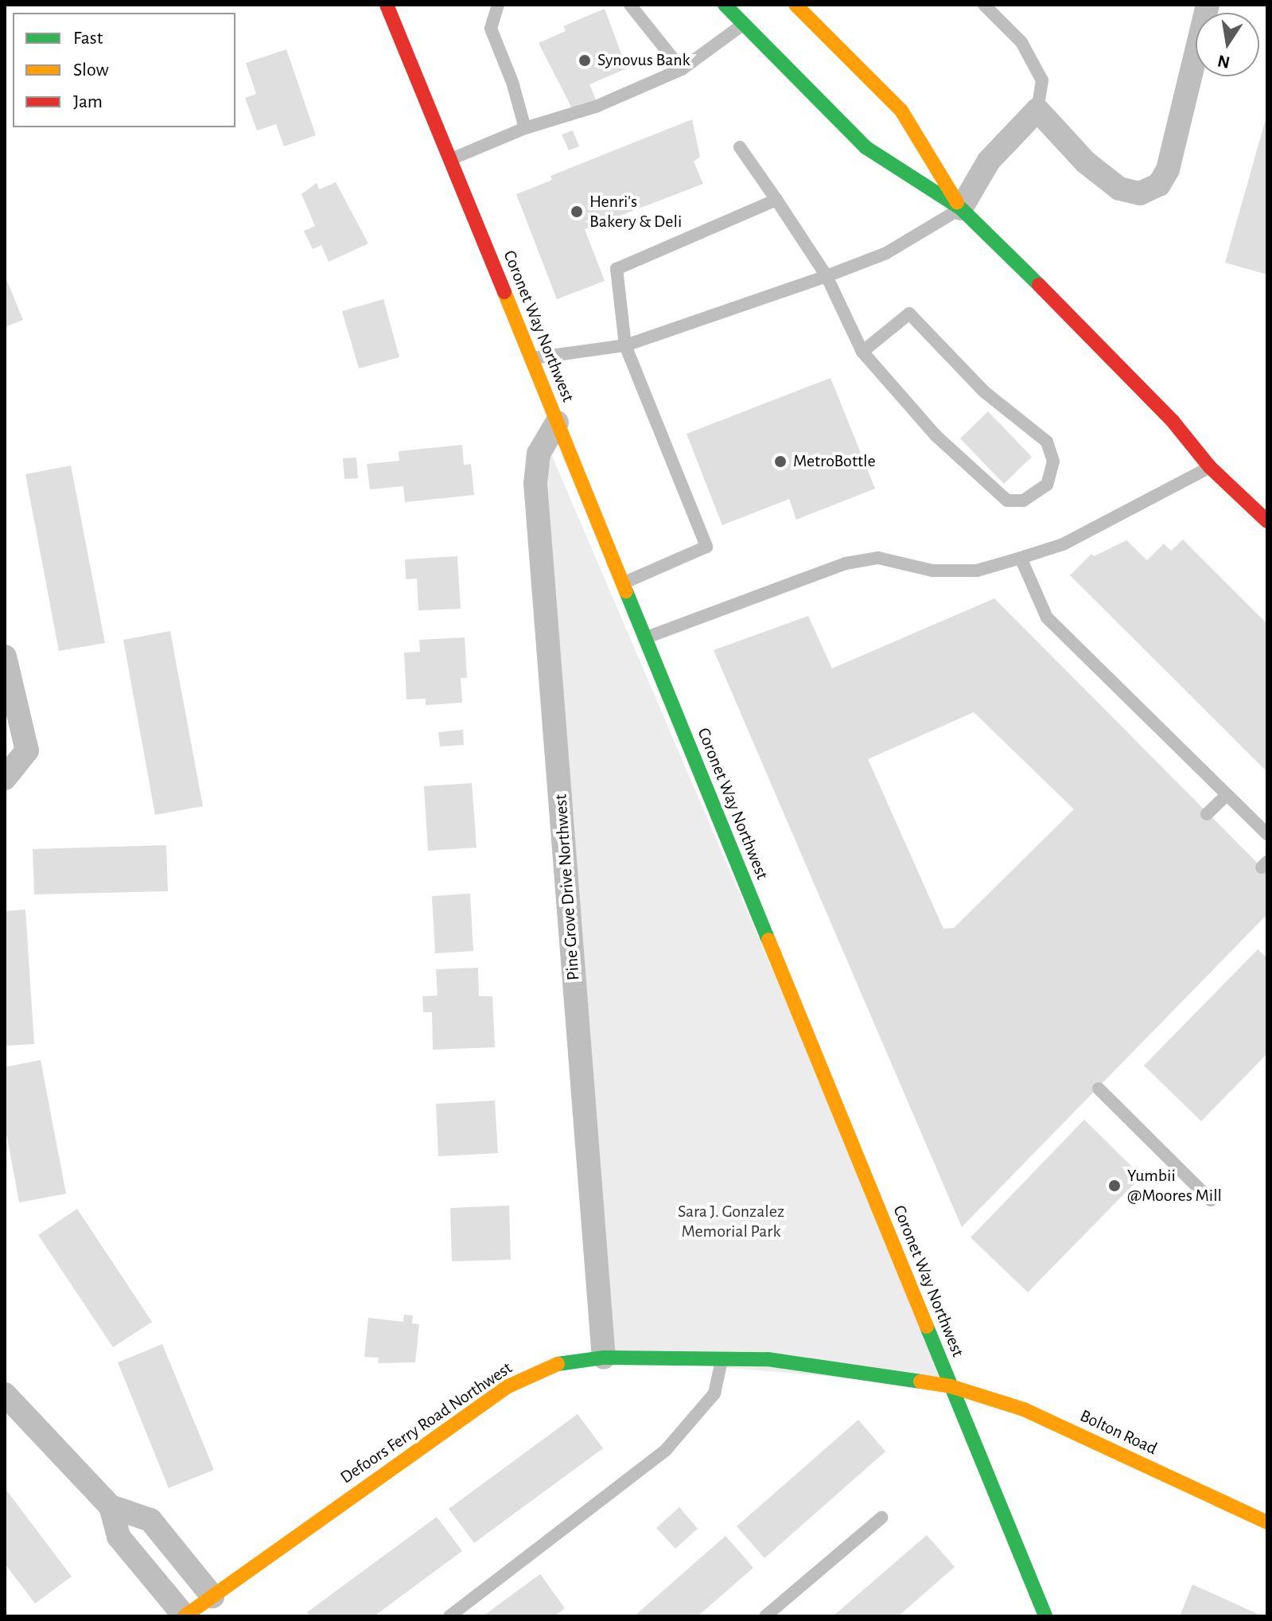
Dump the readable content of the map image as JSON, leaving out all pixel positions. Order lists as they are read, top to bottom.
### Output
{
  "streets": {
    "street": [
      "Coronet Way Northwest",
      "Pine Grove Drive Northwest",
      "Defoors Ferry Road Northwest",
      "Bolton Road"
    ]
  },
  "crossings": [
    ["Coronet Way Northwest", "Pine Grove Drive Northwest"],
    ["Coronet Way Northwest", "Defoors Ferry Road Northwest"],
    ["Coronet Way Northwest", "Bolton Road"],
    ["Pine Grove Drive Northwest", "Defoors Ferry Road Northwest"],
    ["Defoors Ferry Road Northwest", "Bolton Road"]
  ],
  "parks": ["Sara J. Gonzalez Memorial Park"],
  "places": [
    "Synovus Bank",
    "Henri's Bakery & Deli",
    "MetroBottle",
    "Yumbii @Moores Mill"
  ],
  "legend": ["Fast", "Slow", "Jam"],
  "north": "bottom"
}
